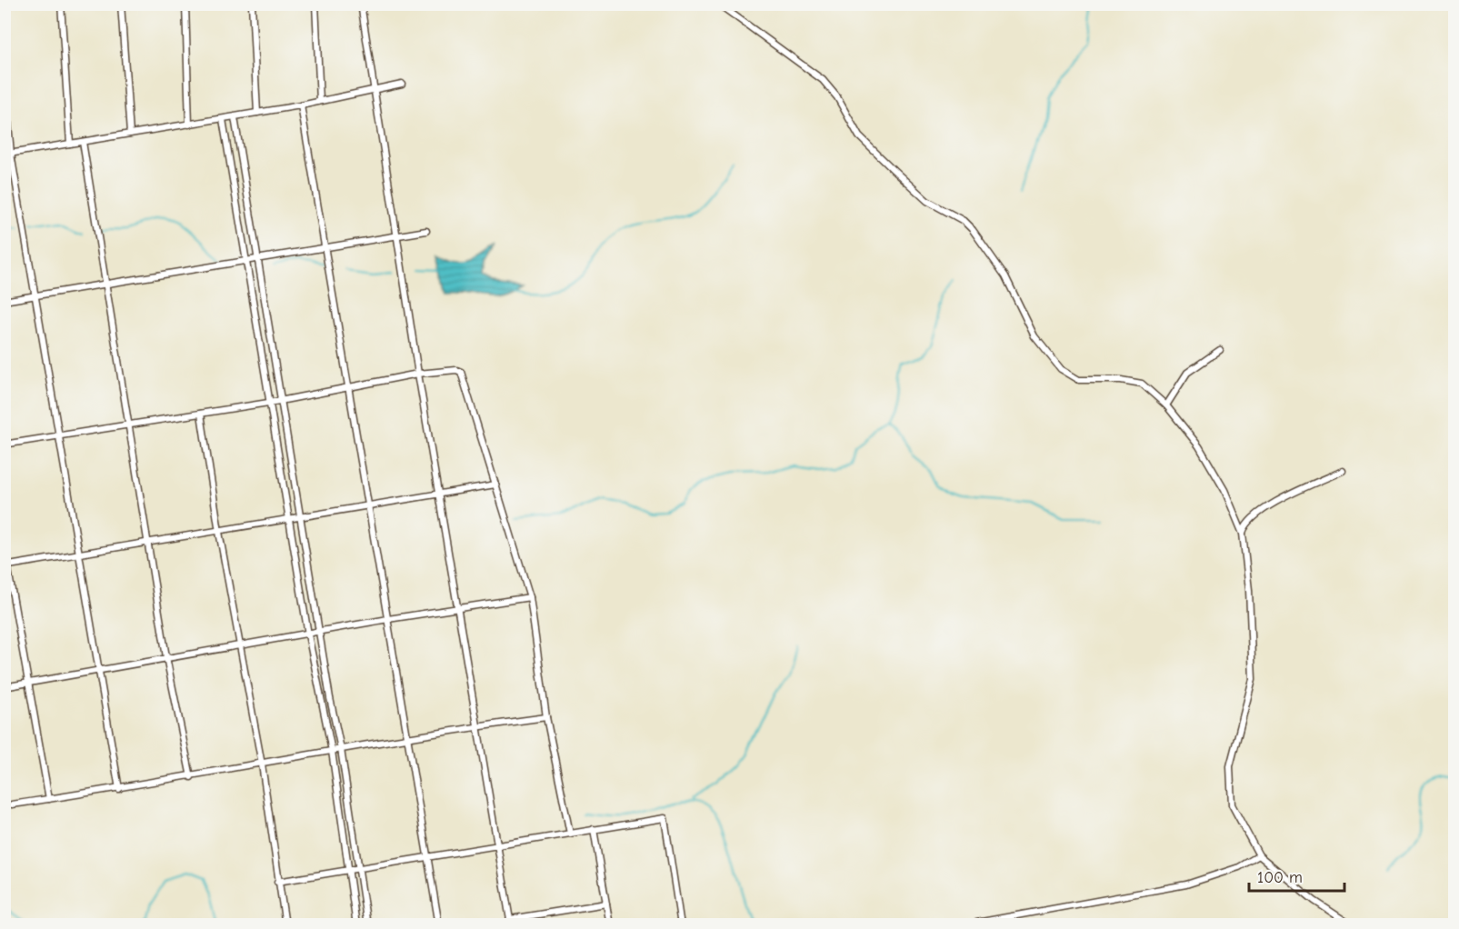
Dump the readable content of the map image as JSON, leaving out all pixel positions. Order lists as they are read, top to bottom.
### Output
{
  "scale_bar": "100 m"
}
